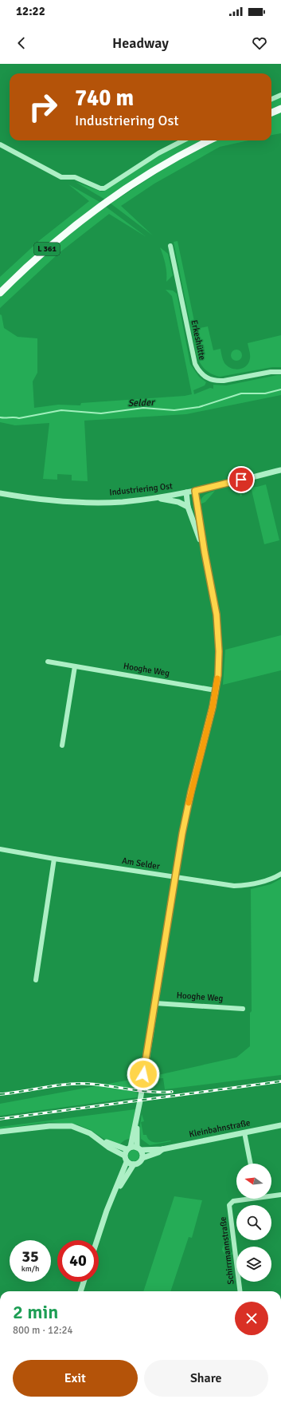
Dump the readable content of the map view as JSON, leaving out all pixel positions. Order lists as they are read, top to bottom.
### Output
{
  "streets": {
    "main road": ["L 361"],
    "street": [
      "Erkeshütte",
      "Industriering Ost",
      "Hooghe Weg",
      "Am Selder",
      "Kleinbahnstraße",
      "Schirrmannstraße"
    ]
  },
  "water": ["Selder"],
  "north": "left",
  "page": {
    "status": "12:22",
    "header": "Headway",
    "turn": ["740 m", "Industriering Ost"],
    "speed": "35 km/h",
    "limit": "40",
    "heading": ["2 min", "800 m · 12:24"],
    "buttons": ["Exit", "Share"]
  }
}
